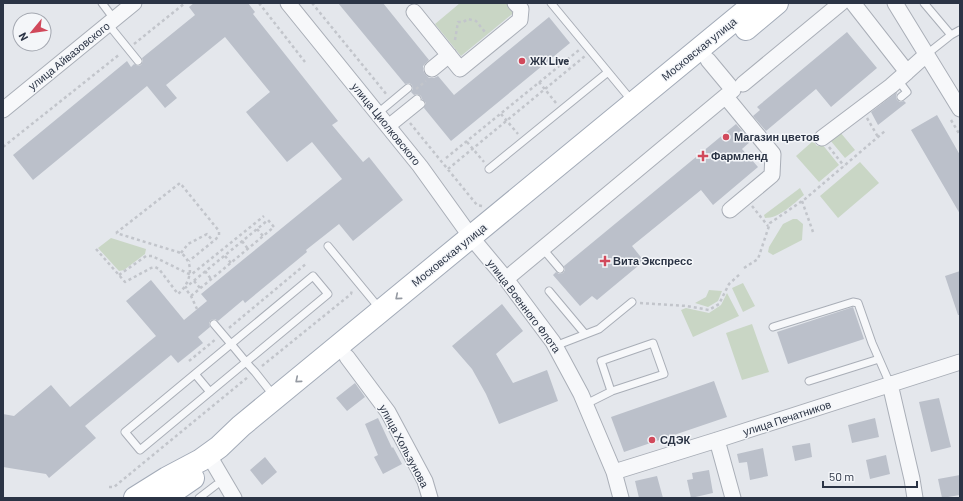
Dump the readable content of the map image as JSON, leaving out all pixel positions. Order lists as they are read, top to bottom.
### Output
{
  "streets": {
    "main road": ["Московская улица"],
    "street": [
      "улица Айвазовского",
      "улица Циолковского",
      "улица Военного Флота",
      "улица Печатников",
      "улица Хользунова"
    ]
  },
  "crossings": [
    ["Московская улица", "улица Циолковского"],
    ["Московская улица", "улица Военного Флота"],
    ["Московская улица", "улица Хользунова"],
    ["улица Циолковского", "улица Военного Флота"],
    ["улица Военного Флота", "улица Печатников"]
  ],
  "places": {
    "other": ["ЖК Live", "Магазин цветов", "СДЭК"],
    "health": ["Фармленд", "Вита Экспресс"]
  },
  "scale_bar": "50 m",
  "north": "bottom left"
}
